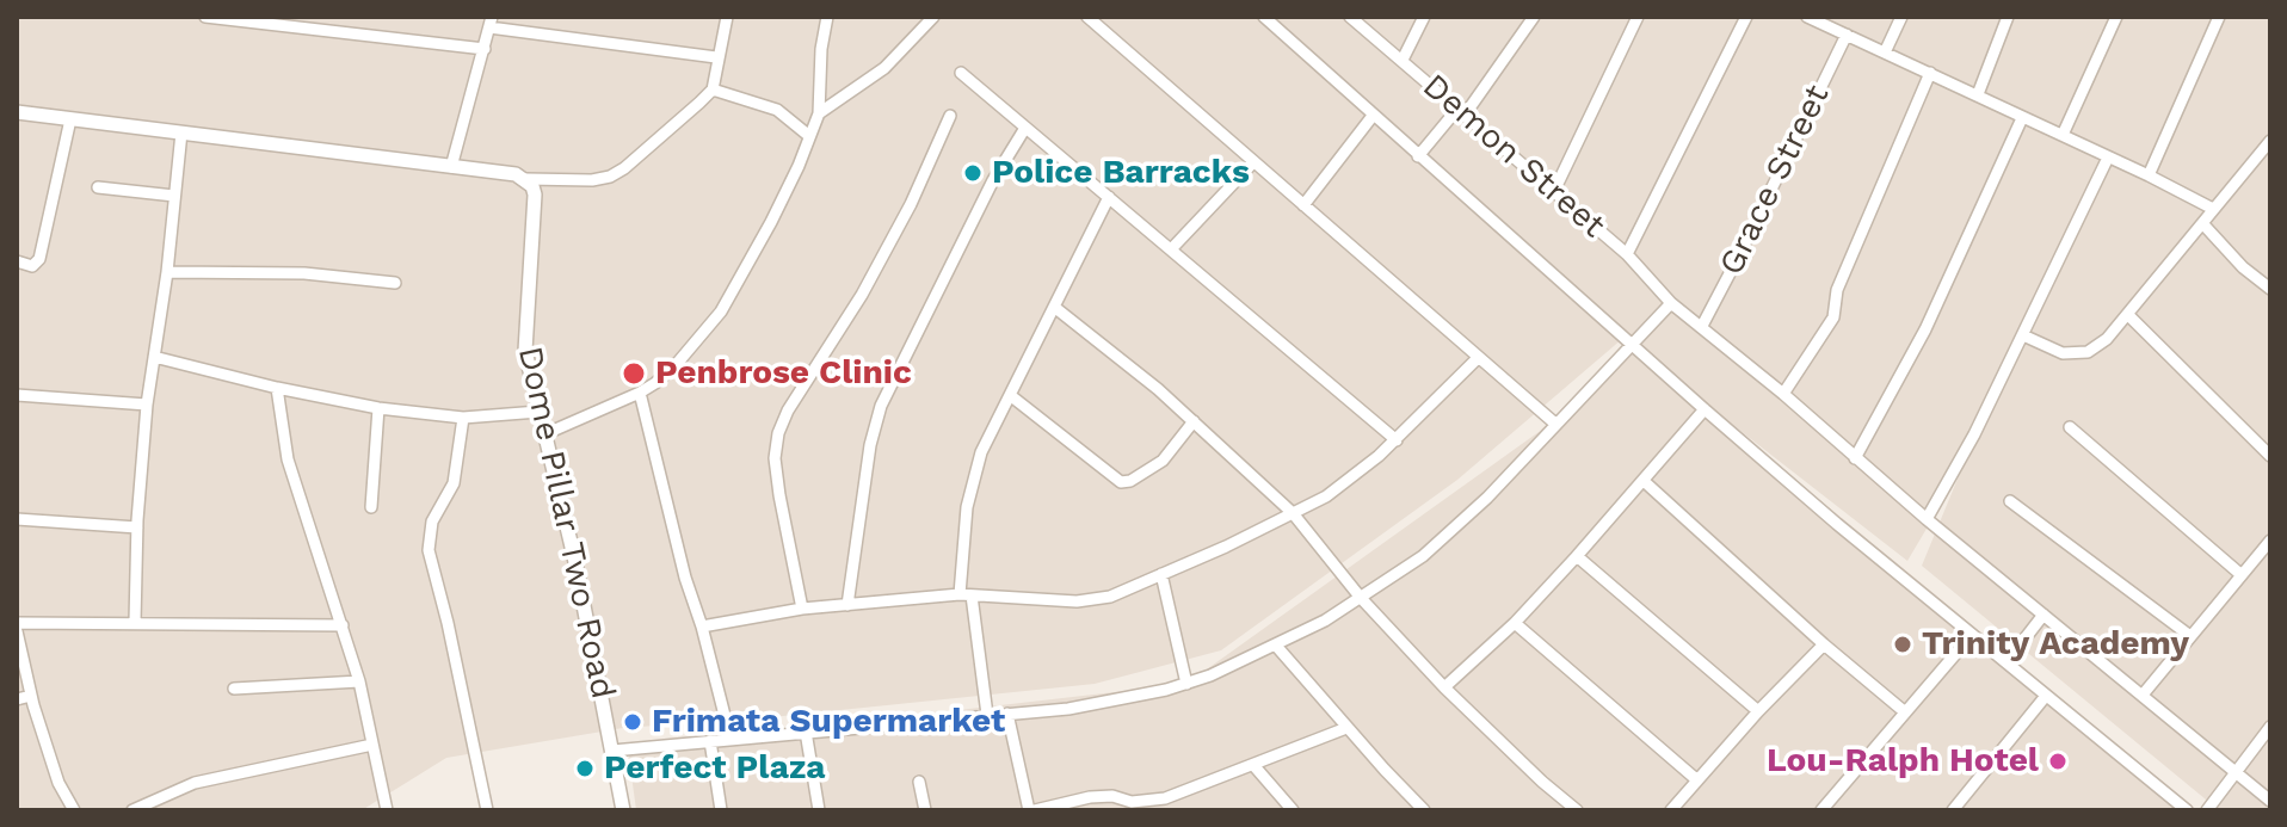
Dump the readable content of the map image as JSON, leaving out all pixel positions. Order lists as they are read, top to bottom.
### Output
{
  "streets": {
    "street": ["Demon Street", "Grace Street", "Dome Pillar Two Road"]
  },
  "crossings": [
    ["Demon Street", "Grace Street"]
  ],
  "places": [
    "Police Barracks",
    "Penbrose Clinic",
    "Trinity Academy",
    "Frimata Supermarket",
    "Lou-Ralph Hotel",
    "Perfect Plaza"
  ]
}
